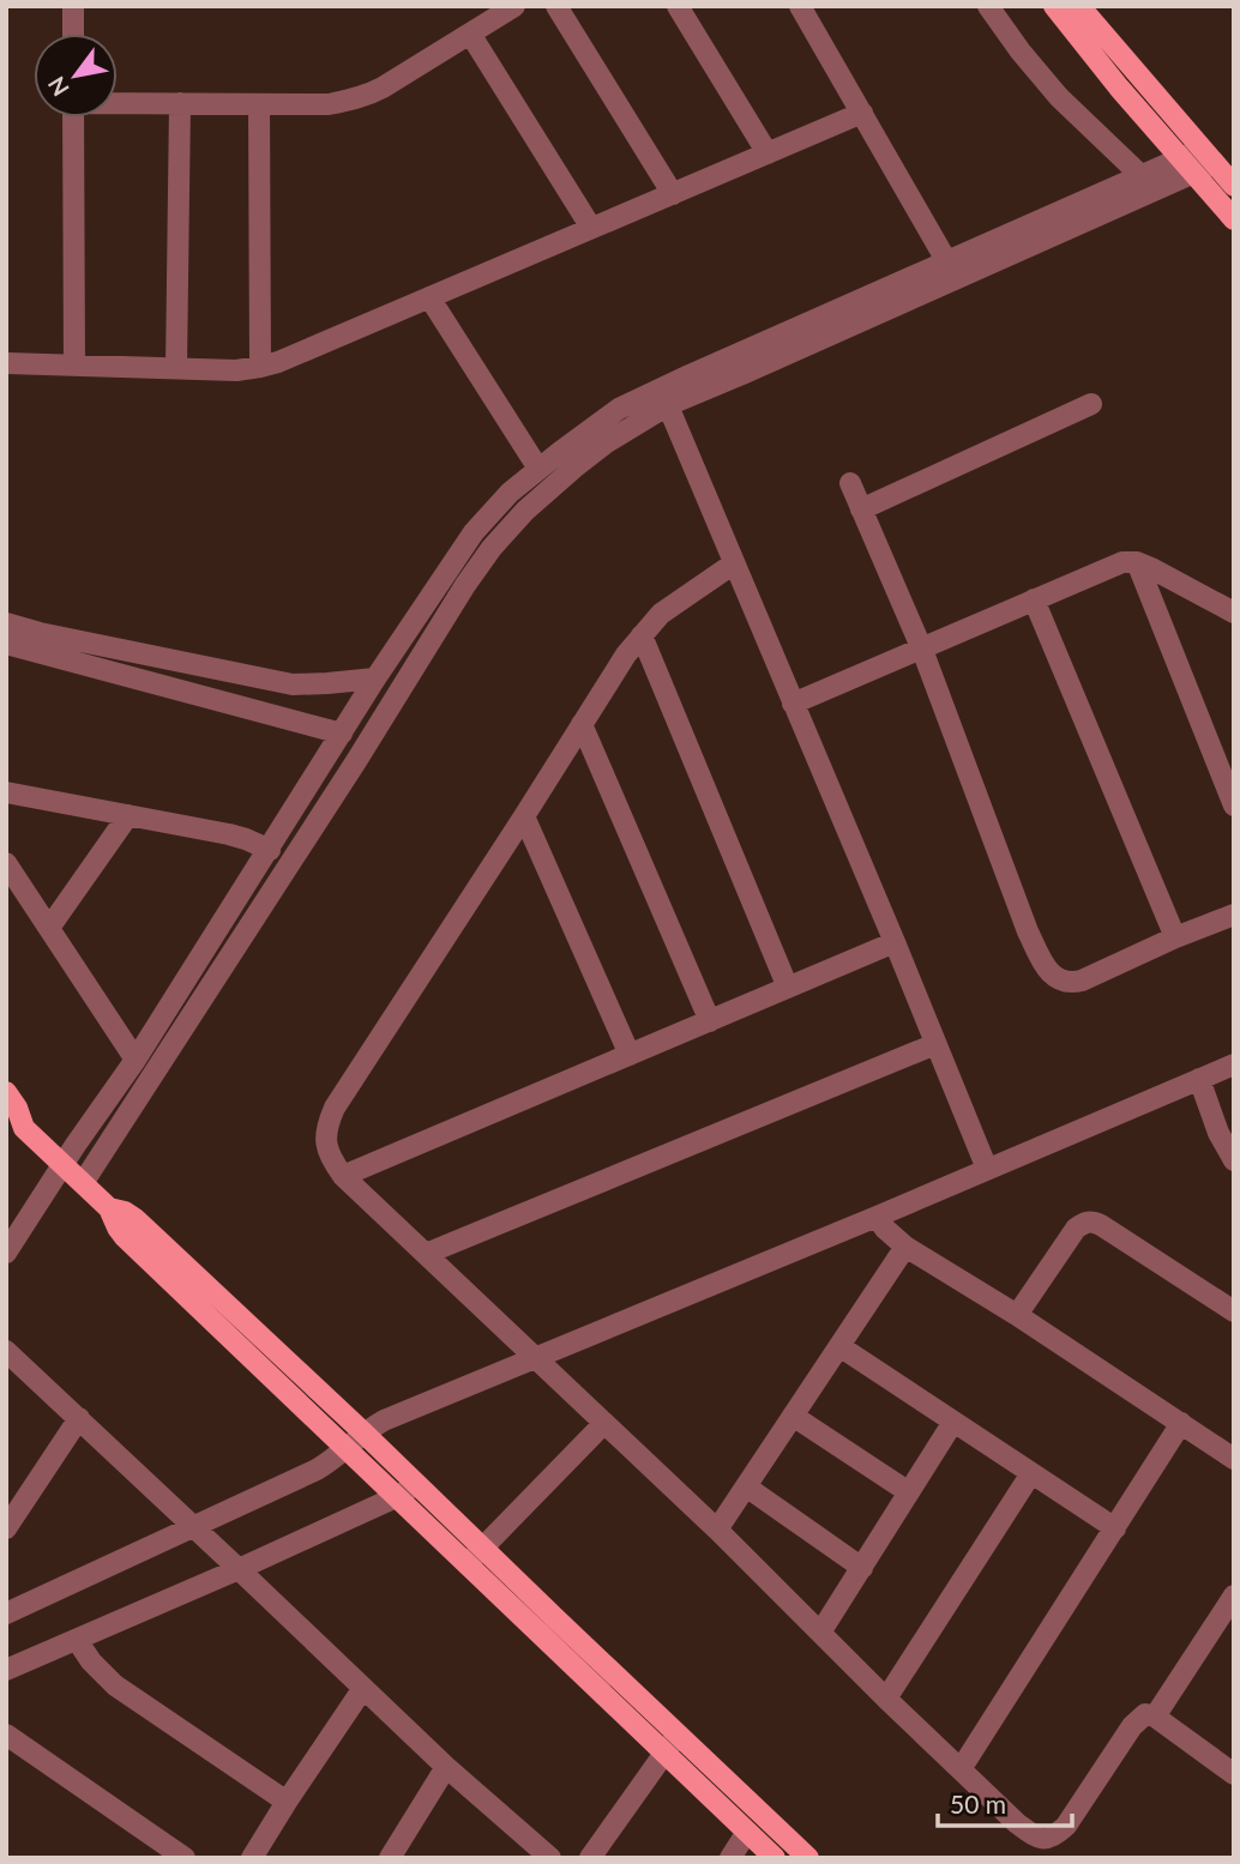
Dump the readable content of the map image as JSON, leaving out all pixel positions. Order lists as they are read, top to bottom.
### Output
{
  "scale_bar": "50 m",
  "north": "bottom left"
}
